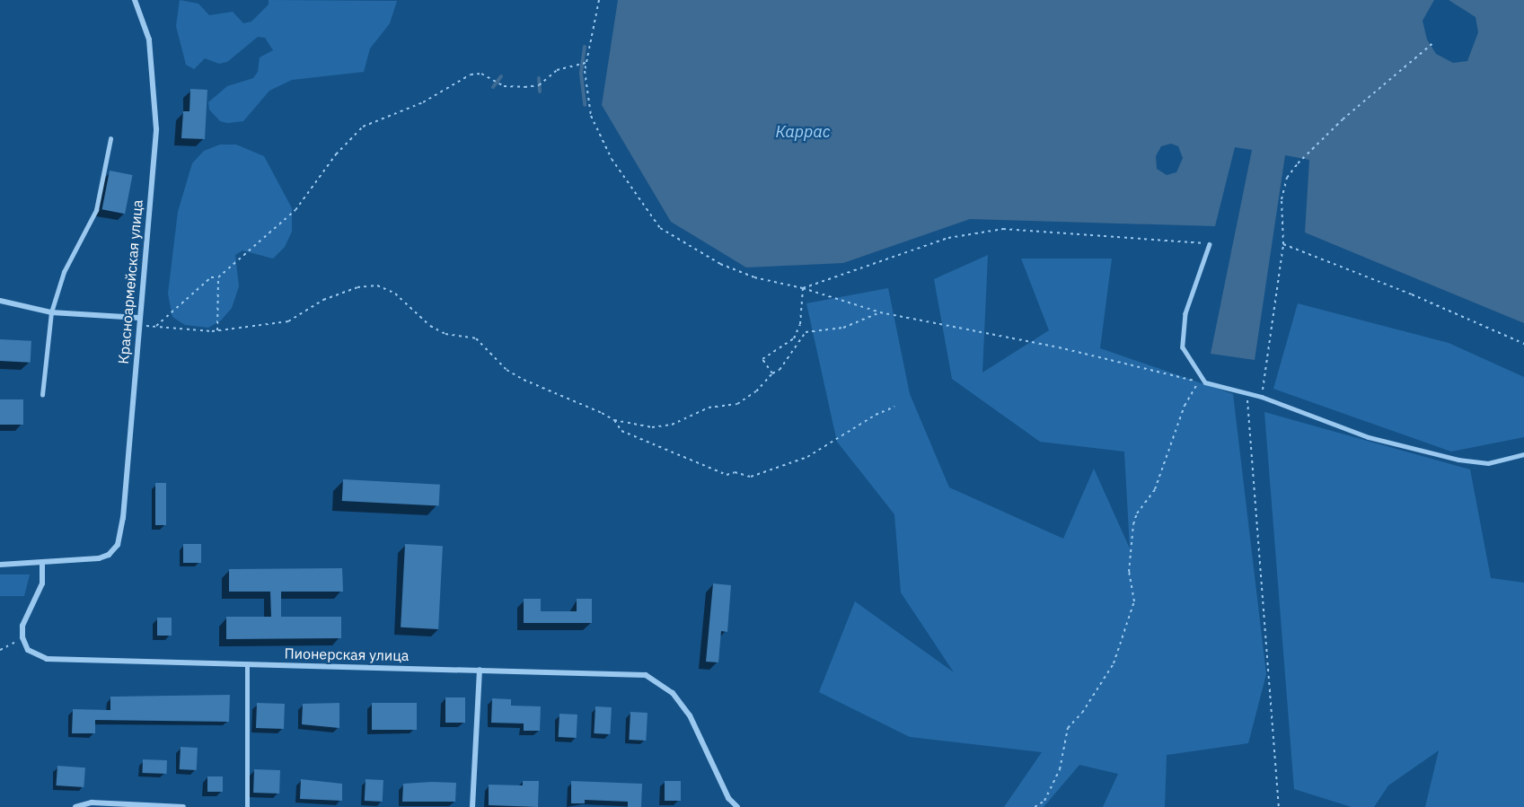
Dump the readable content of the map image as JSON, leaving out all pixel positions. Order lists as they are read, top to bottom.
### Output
{
  "streets": {
    "street": ["Красноармейская улица", "Пионерская улица"]
  },
  "water": ["Каррас"]
}
